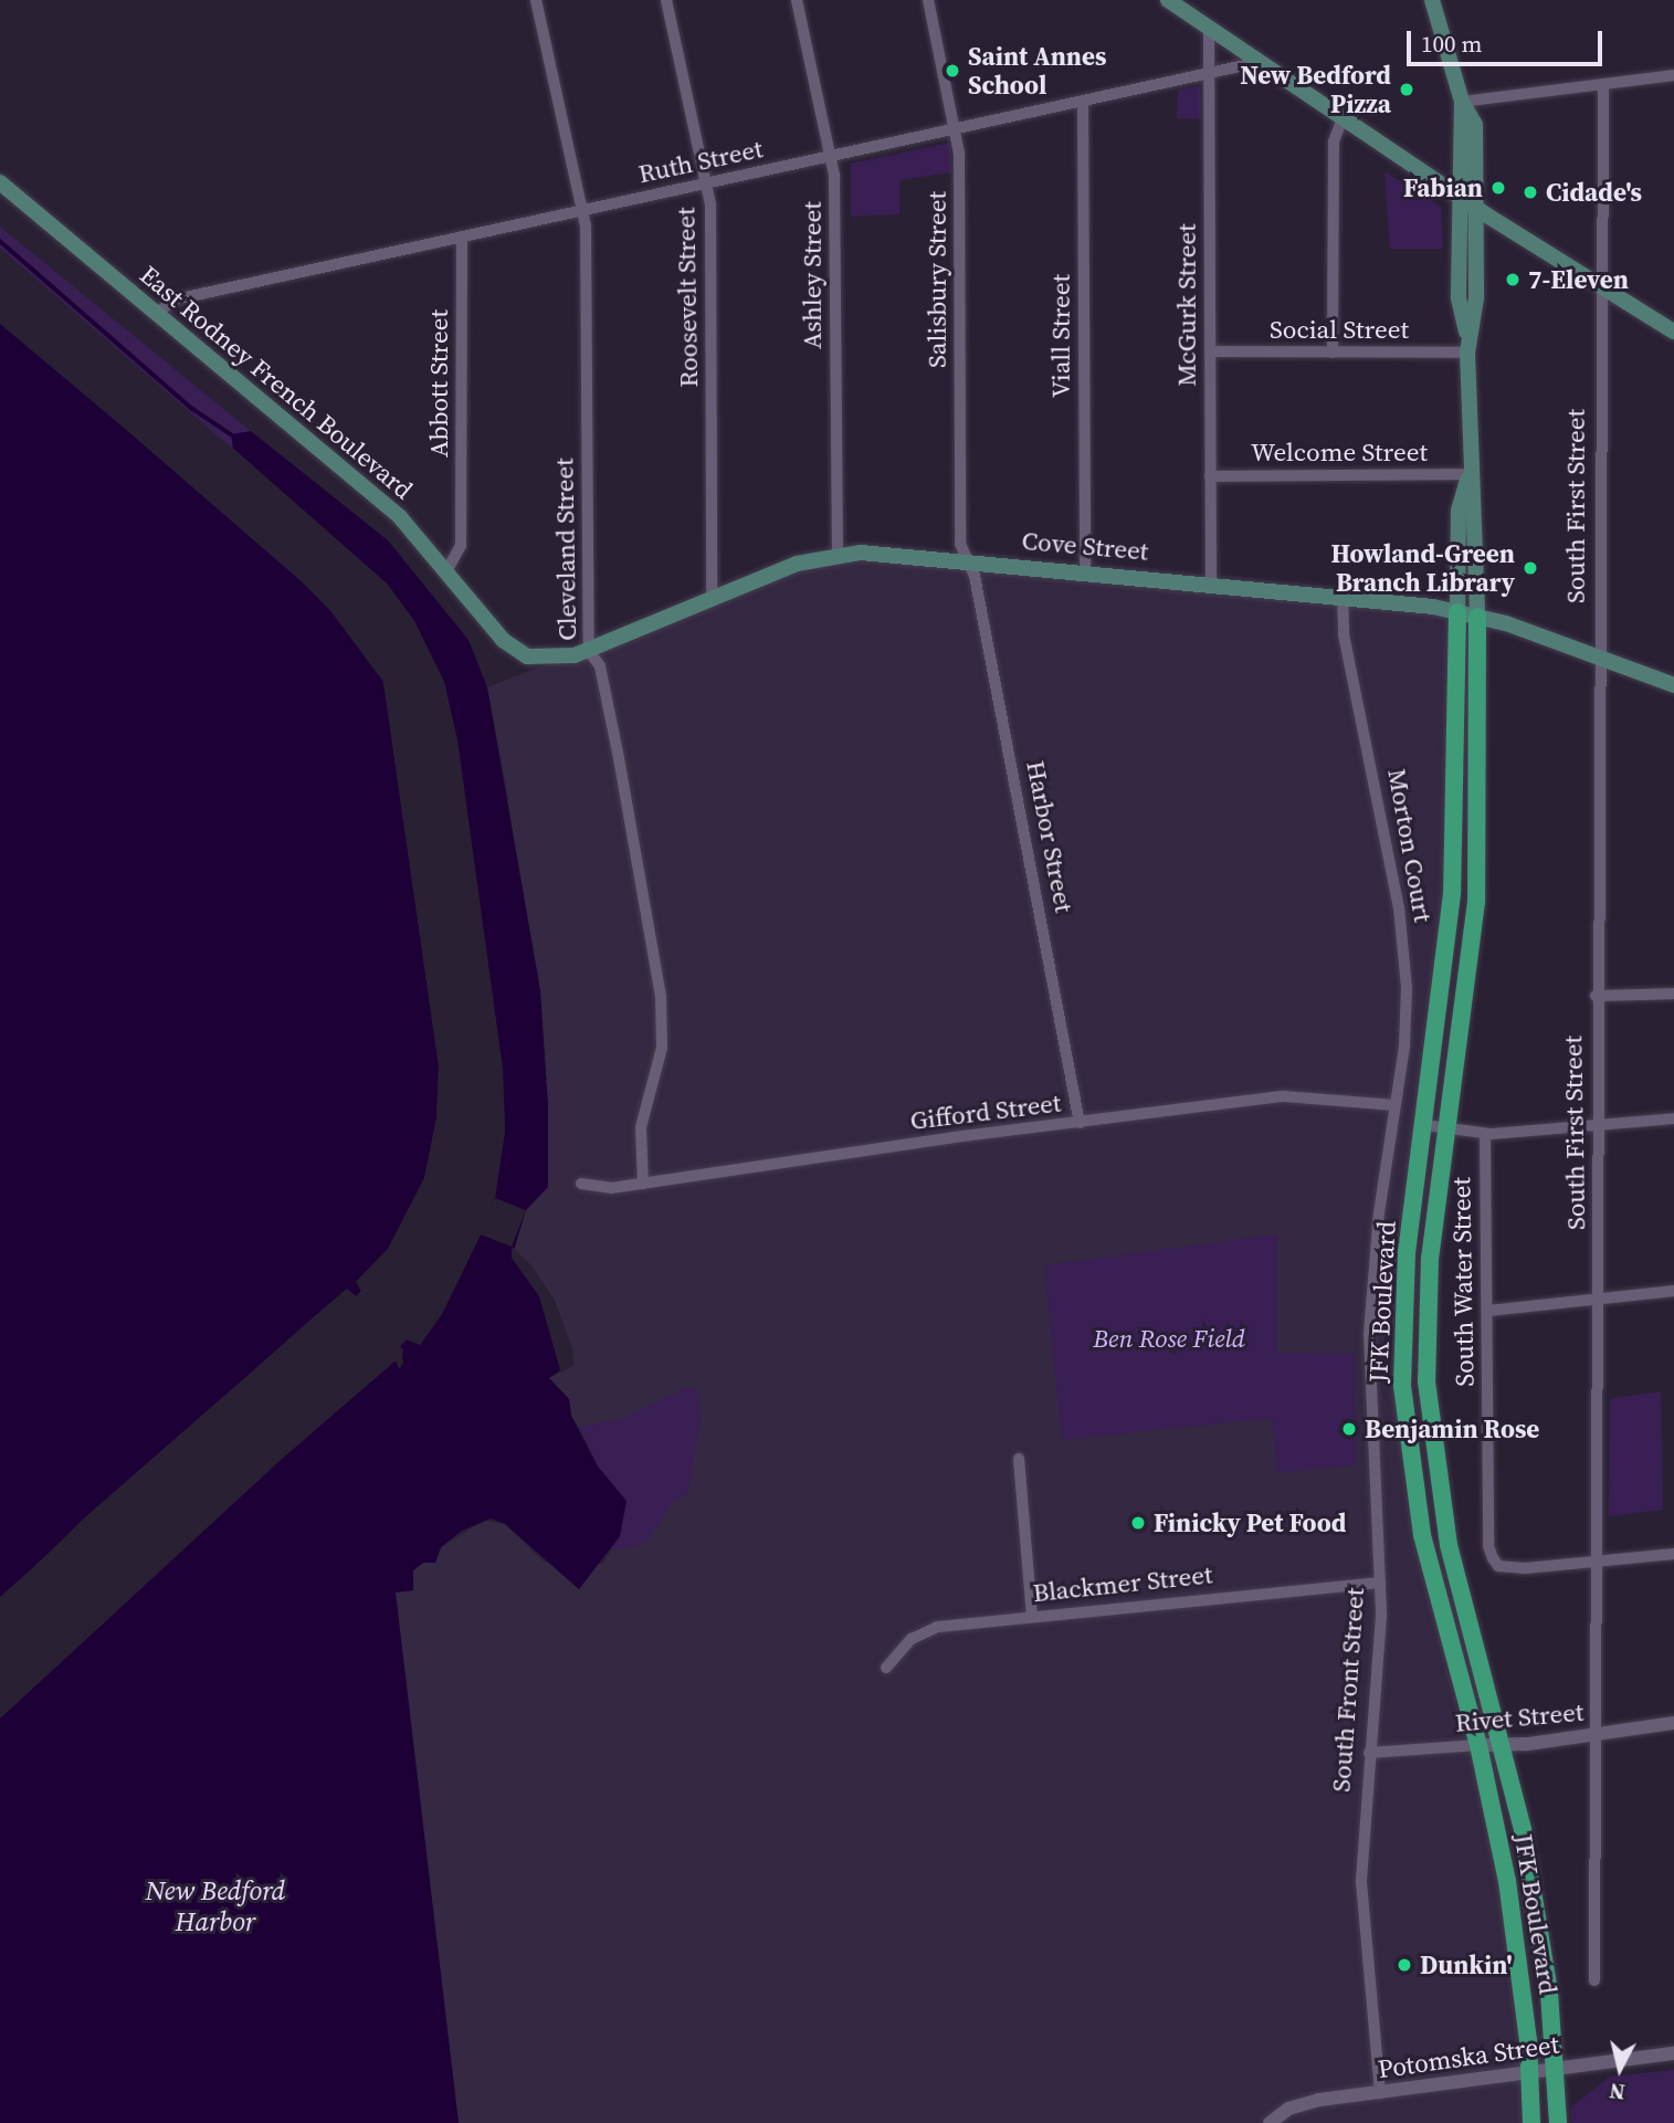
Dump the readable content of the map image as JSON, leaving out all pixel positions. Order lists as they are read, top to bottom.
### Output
{
  "streets": {
    "main road": ["East Rodney French Boulevard", "Cove Street", "JFK Boulevard"],
    "street": [
      "Ruth Street",
      "Ashley Street",
      "Salisbury Street",
      "Roosevelt Street",
      "McGurk Street",
      "Social Street",
      "Viall Street",
      "Abbott Street",
      "Welcome Street",
      "South First Street",
      "Cleveland Street",
      "Harbor Street",
      "Morton Court",
      "Gifford Street",
      "South Water Street",
      "Blackmer Street",
      "South Front Street",
      "Rivet Street",
      "Potomska Street"
    ]
  },
  "crossings": [
    ["Ruth Street", "Ashley Street"],
    ["Ruth Street", "Salisbury Street"],
    ["Ruth Street", "Roosevelt Street"],
    ["Ruth Street", "McGurk Street"],
    ["Ruth Street", "Viall Street"],
    ["Ruth Street", "East Rodney French Boulevard"],
    ["Ruth Street", "Abbott Street"],
    ["Ruth Street", "Cleveland Street"],
    ["Ashley Street", "Cove Street"],
    ["Salisbury Street", "Cove Street"],
    ["Salisbury Street", "Harbor Street"],
    ["Roosevelt Street", "Cove Street"],
    ["McGurk Street", "Social Street"],
    ["McGurk Street", "Welcome Street"],
    ["McGurk Street", "Cove Street"],
    ["Viall Street", "Cove Street"],
    ["East Rodney French Boulevard", "Abbott Street"],
    ["East Rodney French Boulevard", "Cove Street"],
    ["South First Street", "Cove Street"],
    ["South First Street", "South Water Street"],
    ["South First Street", "Rivet Street"],
    ["Cove Street", "Cleveland Street"],
    ["Cove Street", "Harbor Street"],
    ["Cove Street", "Morton Court"],
    ["Cove Street", "JFK Boulevard"],
    ["Cleveland Street", "Gifford Street"],
    ["Harbor Street", "Gifford Street"],
    ["Morton Court", "Gifford Street"],
    ["Morton Court", "South Front Street"],
    ["Gifford Street", "South Front Street"],
    ["JFK Boulevard", "Rivet Street"],
    ["JFK Boulevard", "Potomska Street"],
    ["Blackmer Street", "South Front Street"],
    ["South Front Street", "Rivet Street"],
    ["South Front Street", "Potomska Street"]
  ],
  "water": ["New Bedford Harbor"],
  "parks": ["Ben Rose Field"],
  "places": [
    "Saint Annes School",
    "New Bedford Pizza",
    "Fabian",
    "Cidade's",
    "7-Eleven",
    "Howland-Green Branch Library",
    "Benjamin Rose",
    "Finicky Pet Food",
    "Dunkin'"
  ],
  "scale_bar": "100 m",
  "north": "bottom"
}
